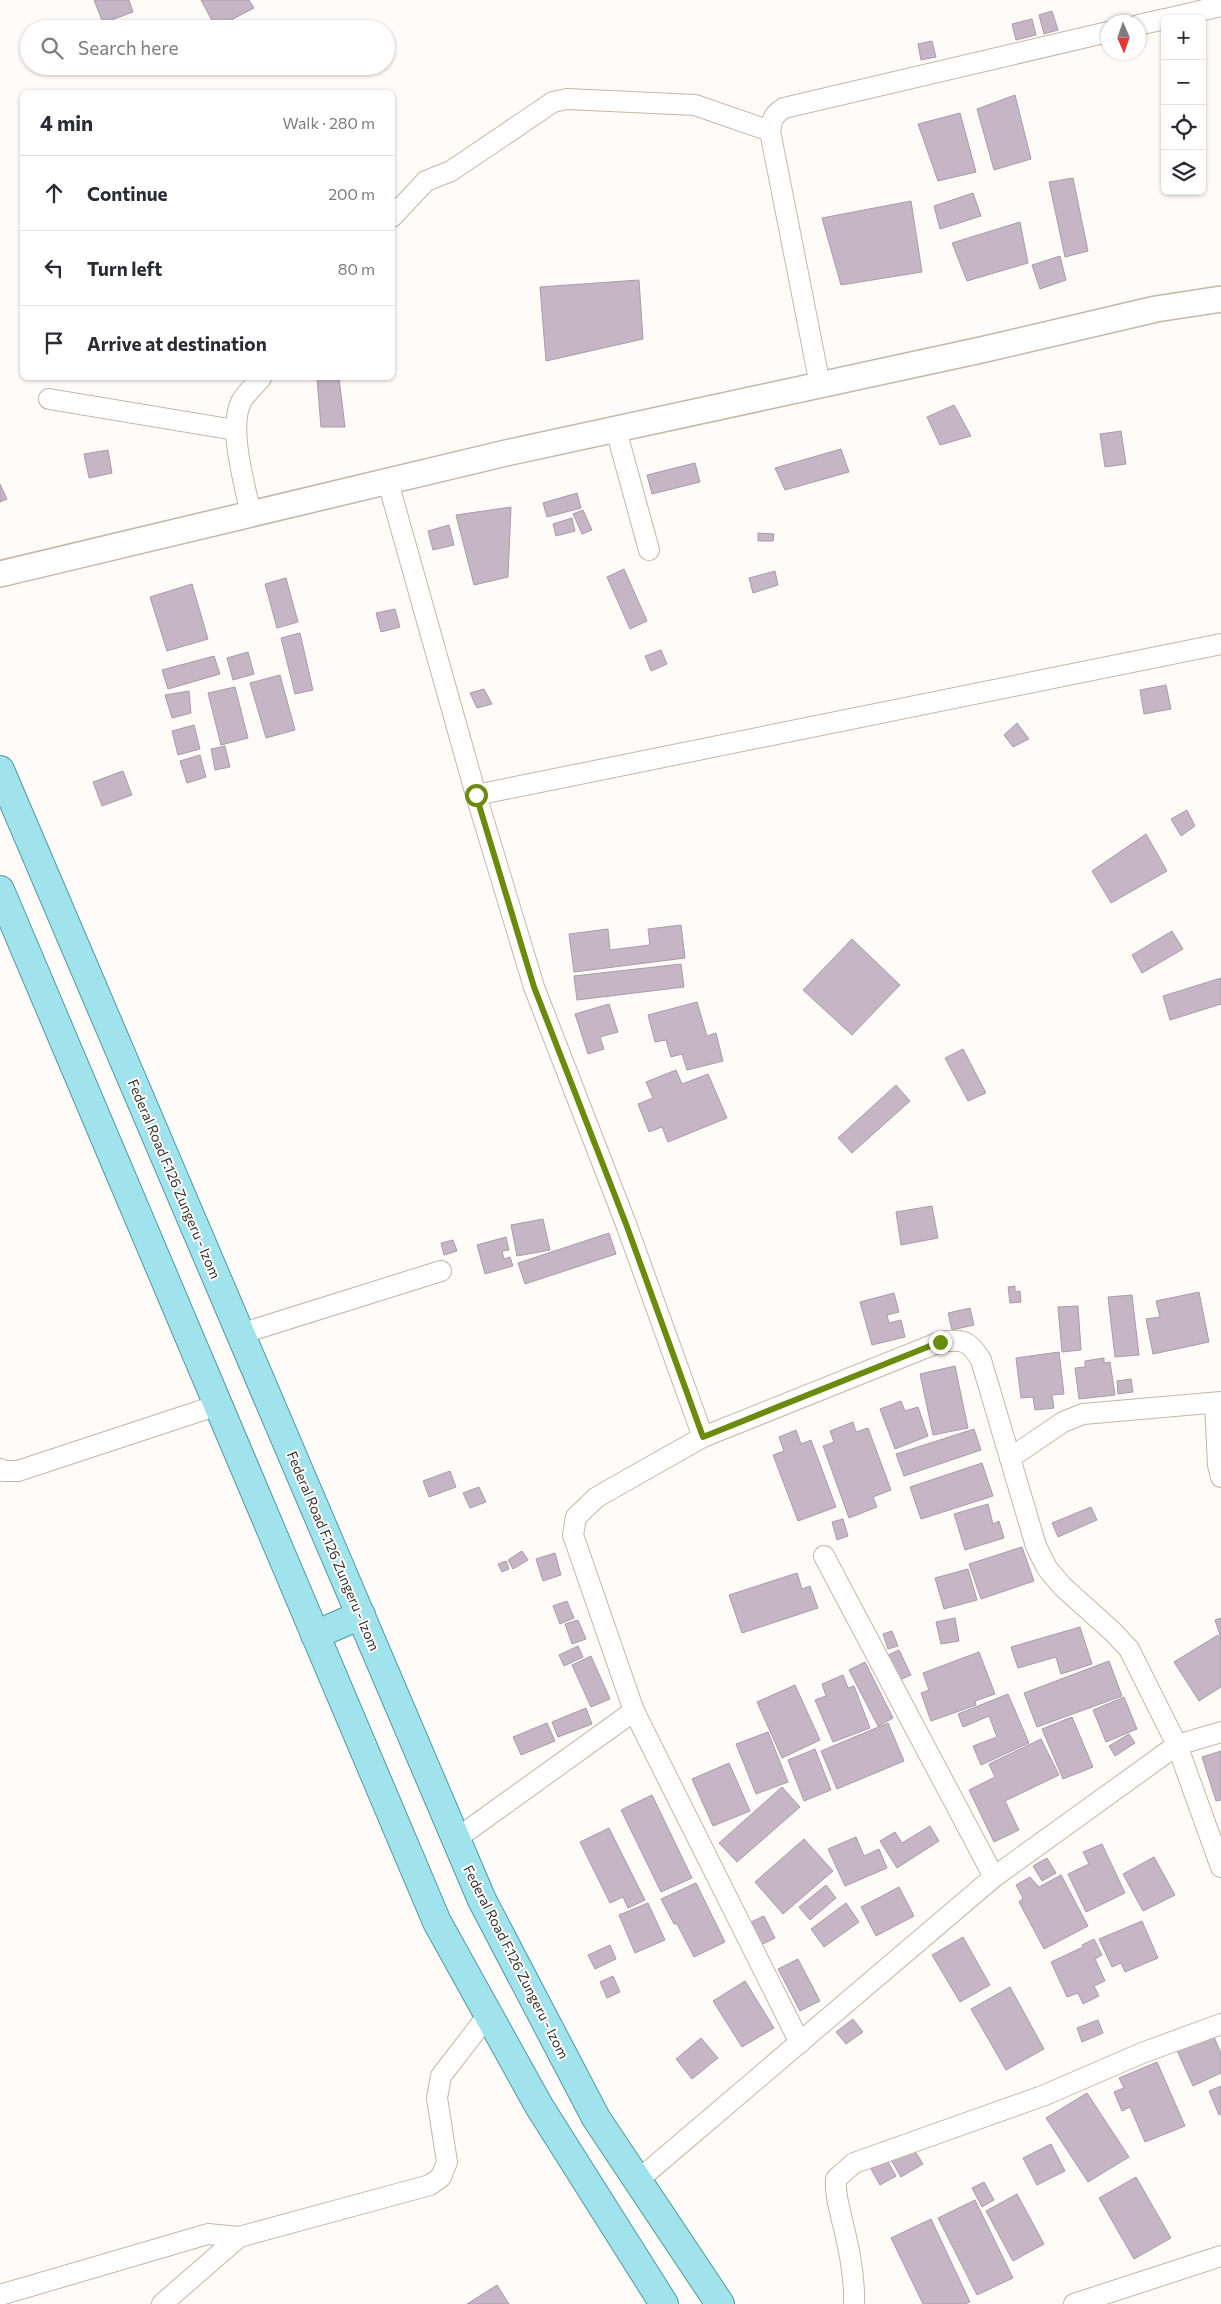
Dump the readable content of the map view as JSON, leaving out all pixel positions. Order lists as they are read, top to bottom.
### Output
{
  "streets": {
    "main road": ["Federal Road F.126 Zungeru - Izom"]
  },
  "north": "bottom",
  "page": {
    "map_buttons": ["+", "−"],
    "search": "Search here",
    "heading": ["4 min", "Walk · 280 m"],
    "list": [
      ["Continue", "200 m"],
      ["Turn left", "80 m"],
      "Arrive at destination"
    ]
  }
}
